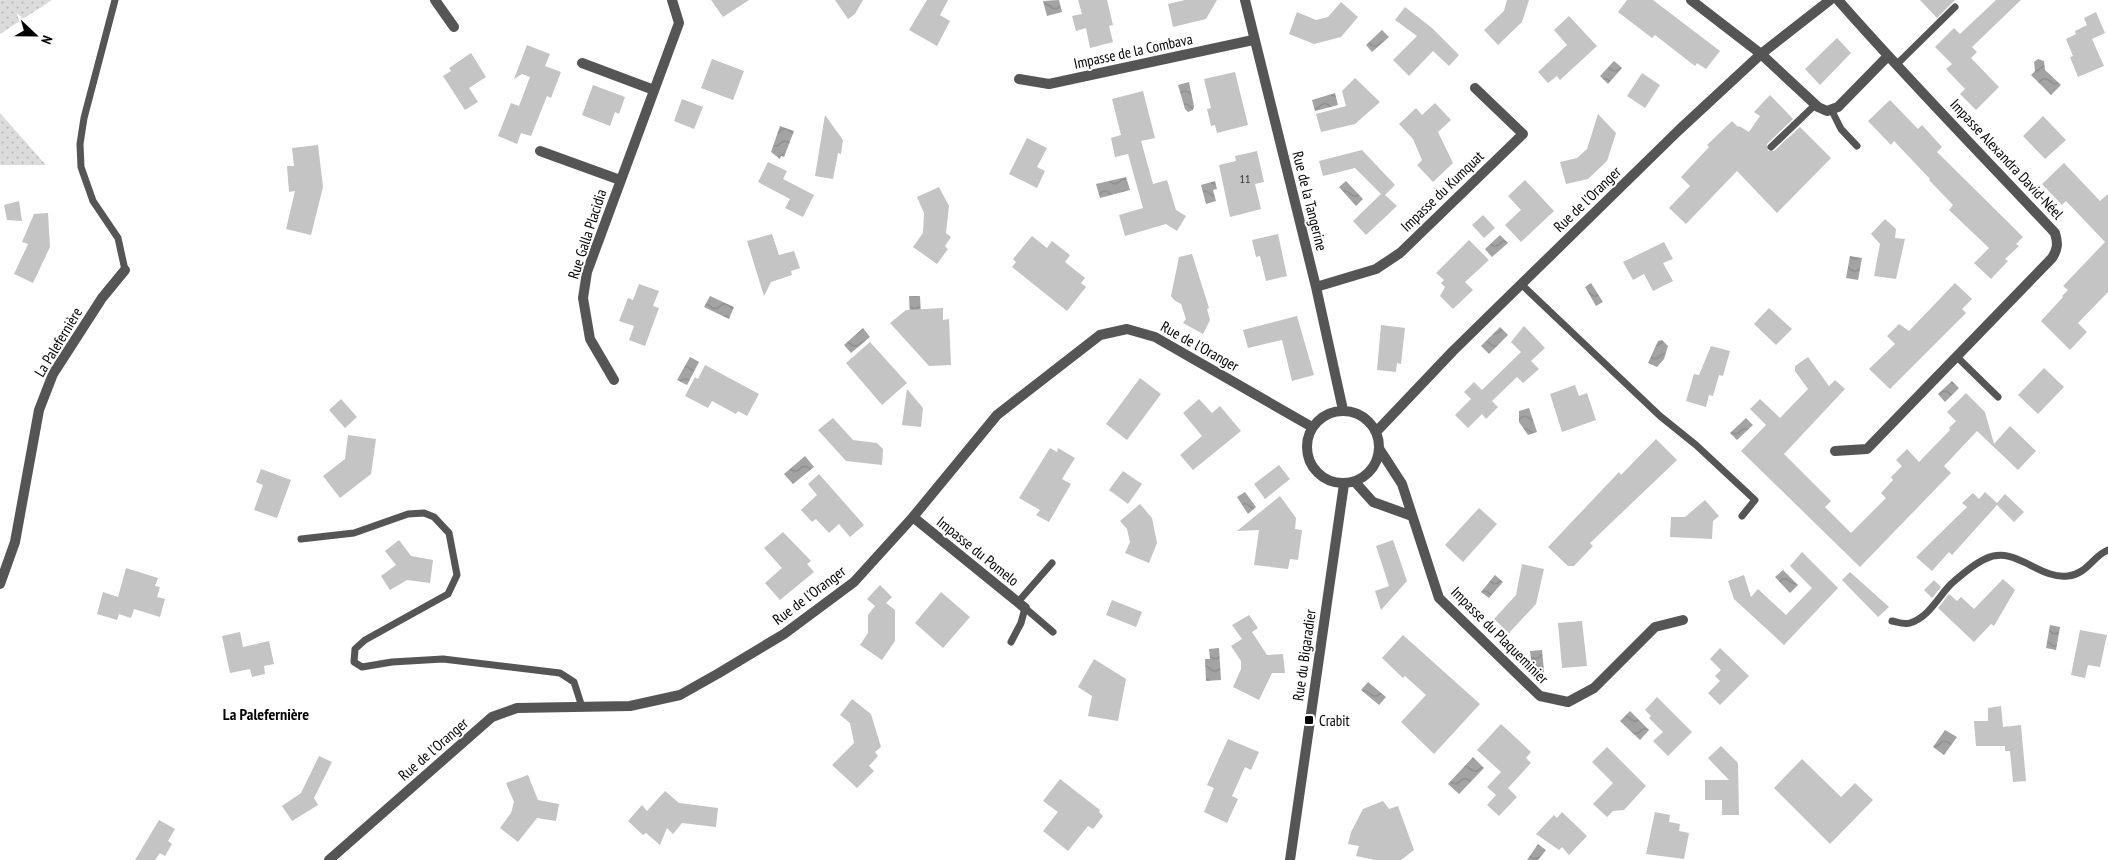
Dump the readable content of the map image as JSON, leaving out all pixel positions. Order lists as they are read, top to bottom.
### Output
{
  "streets": {
    "street": [
      "Impasse de la Combava",
      "Impasse Alexandra David-Néel",
      "Impasse du Kumquat",
      "Rue de l'Oranger",
      "Rue de la Tangerine",
      "Rue Galla Placidia",
      "La Palefernière",
      "Impasse du Pomelo",
      "Impasse du Plaqueminier",
      "Rue du Bigaradier"
    ]
  },
  "crossings": [
    ["Impasse de la Combava", "Rue de la Tangerine"],
    ["Impasse du Kumquat", "Rue de la Tangerine"],
    ["Rue de l'Oranger", "Rue de la Tangerine"],
    ["Rue de l'Oranger", "Impasse du Pomelo"],
    ["Rue de l'Oranger", "Impasse du Plaqueminier"],
    ["Rue de l'Oranger", "Rue du Bigaradier"],
    ["Rue de la Tangerine", "Impasse du Plaqueminier"],
    ["Rue de la Tangerine", "Rue du Bigaradier"],
    ["Impasse du Plaqueminier", "Rue du Bigaradier"]
  ],
  "districts": ["La Palefernière"],
  "places": {
    "transit": ["Crabit"]
  },
  "house_numbers": ["11"],
  "north": "right"
}
